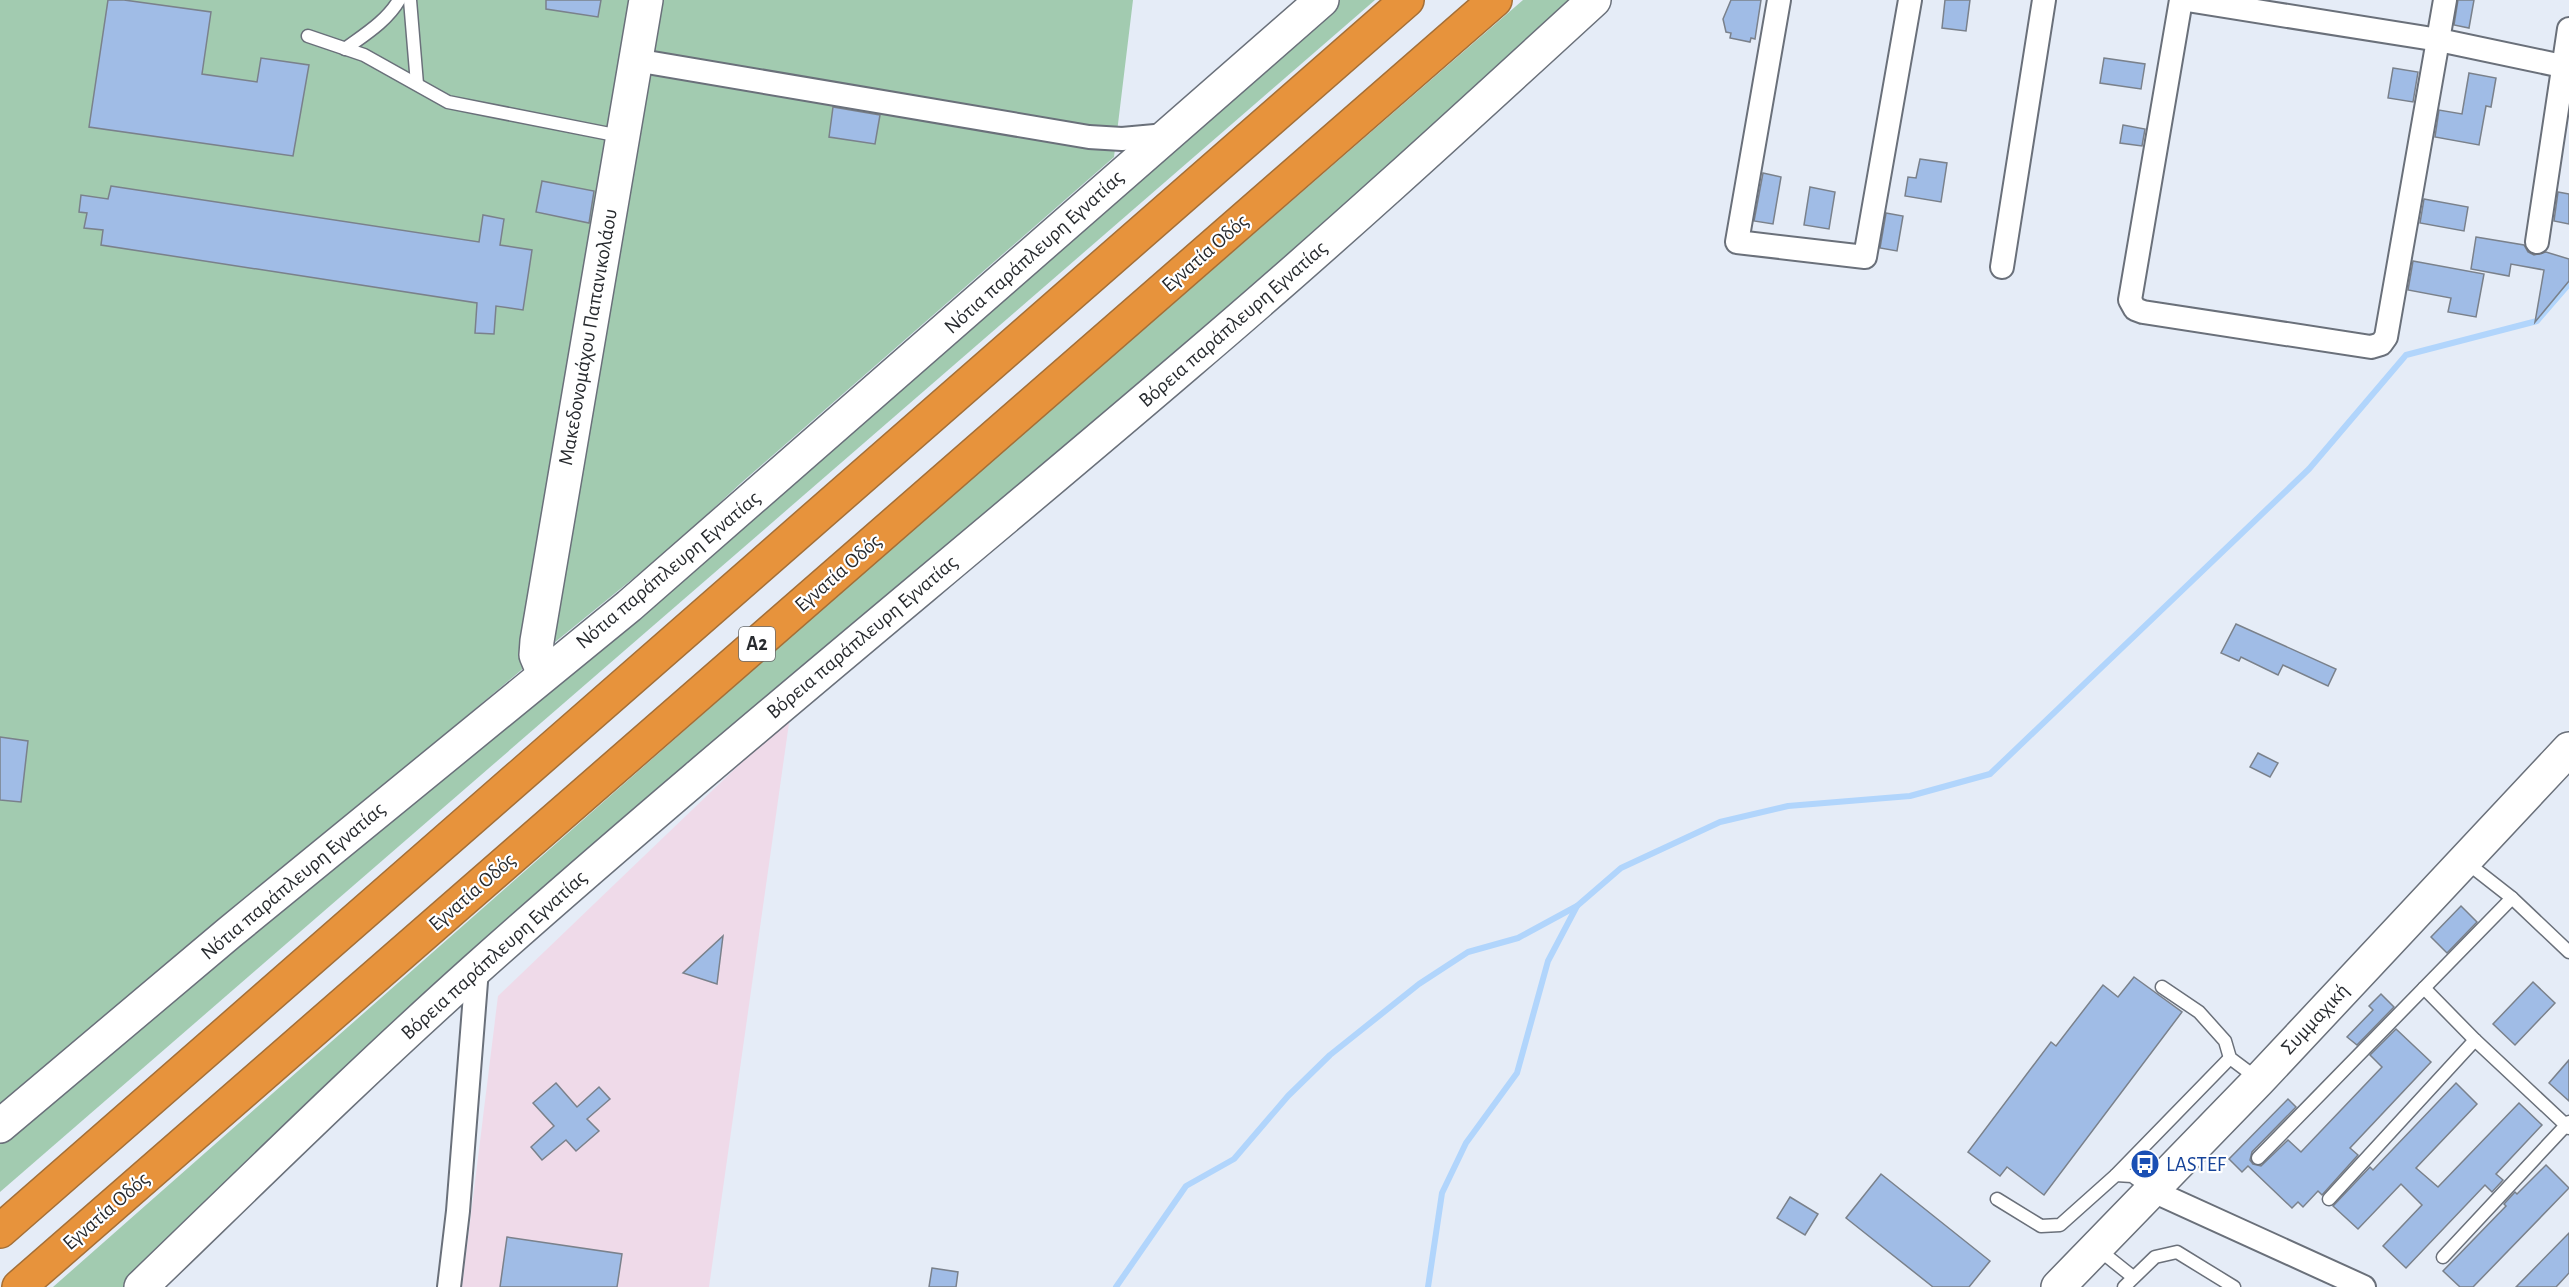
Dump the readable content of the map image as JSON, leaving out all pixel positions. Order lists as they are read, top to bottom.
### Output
{
  "streets": {
    "highway": ["Εγνατία Οδός", "Α2"],
    "street": [
      "Νότια παράπλευρη Εγνατίας",
      "Βόρεια παράπλευρη Εγνατίας",
      "Μακεδονομάχου Παπανικολάου",
      "Συμμαχική"
    ]
  },
  "crossings": [
    ["Νότια παράπλευρη Εγνατίας", "Μακεδονομάχου Παπανικολάου"]
  ],
  "places": {
    "bus stop": ["LASTEF"]
  }
}
